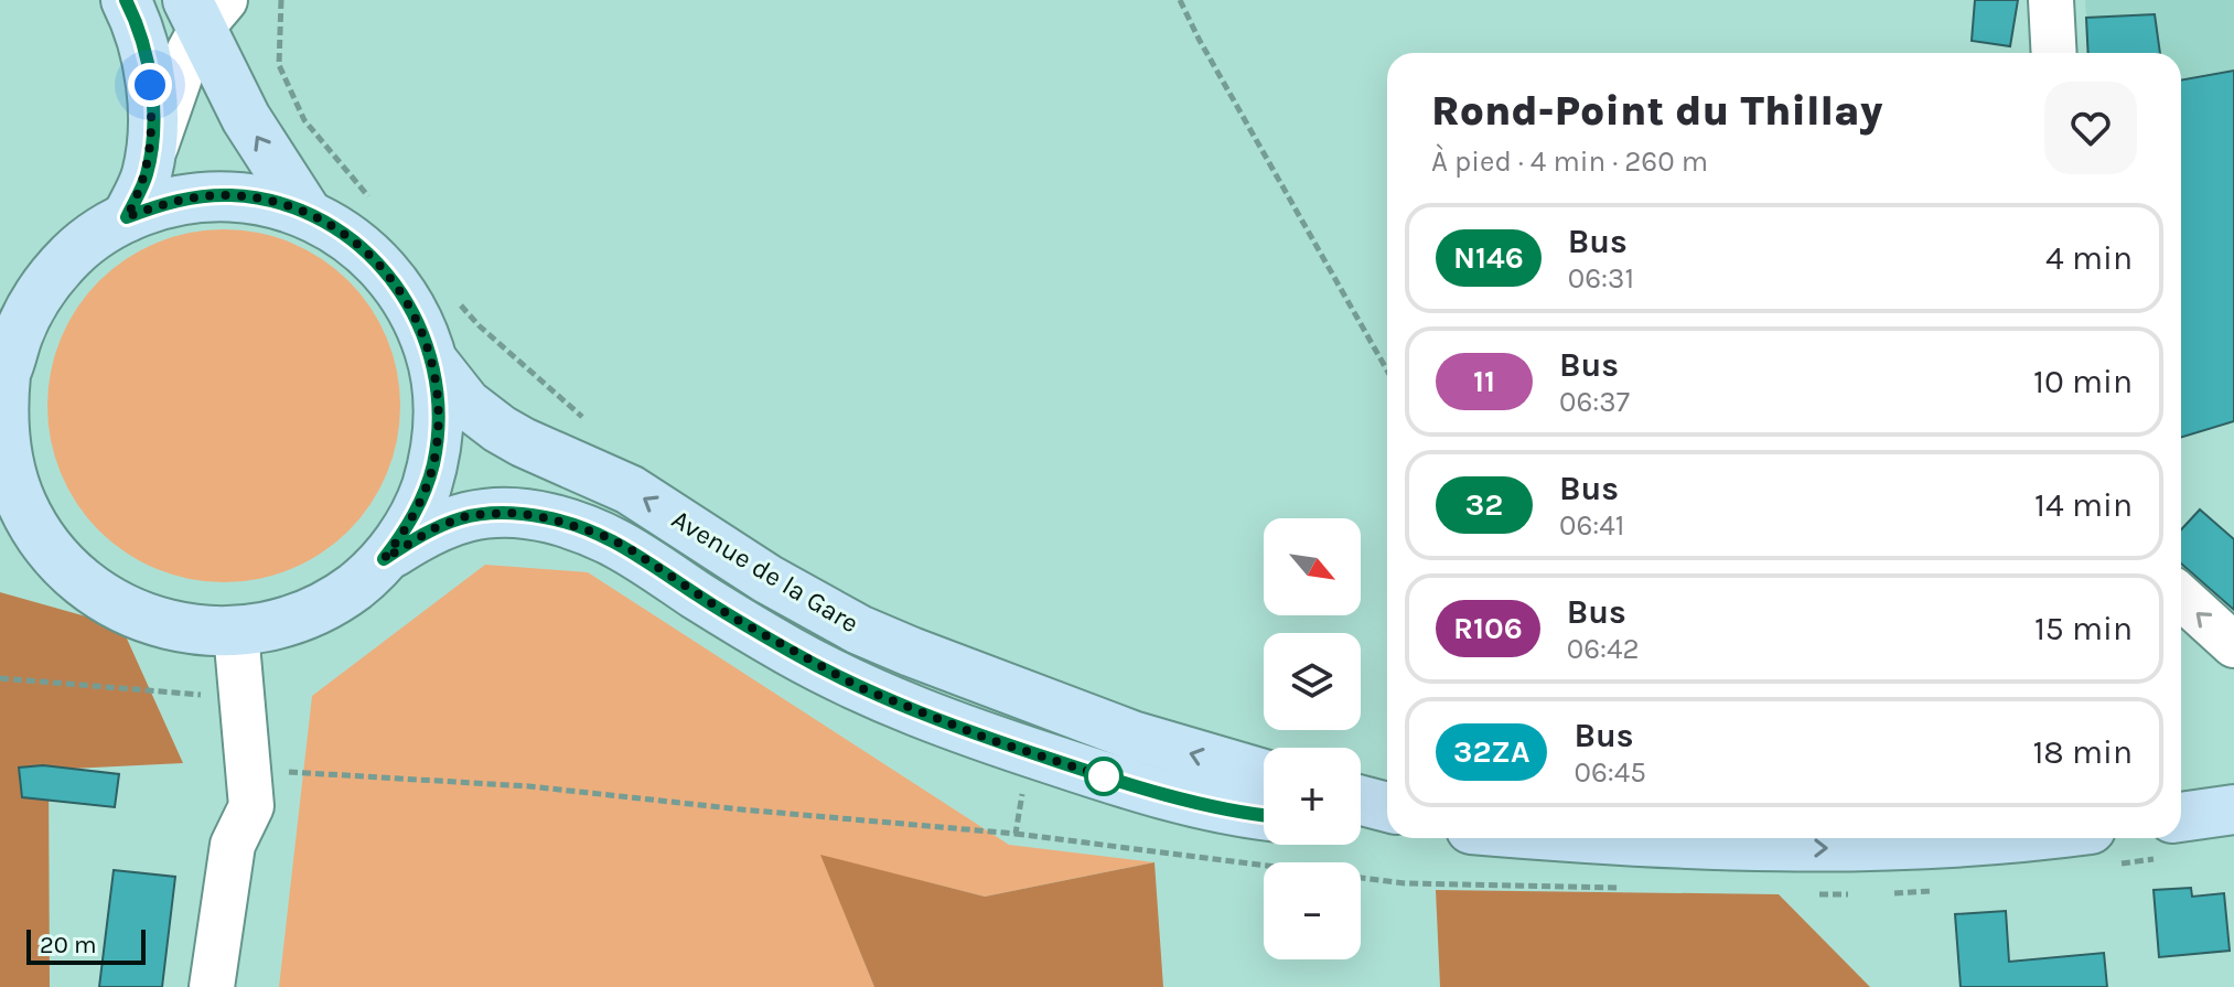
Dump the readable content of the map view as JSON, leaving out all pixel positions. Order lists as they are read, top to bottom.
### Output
{
  "streets": {
    "main road": ["Avenue de la Gare"]
  },
  "lines": ["bus line N146"],
  "scale_bar": "20 m",
  "north": "bottom right",
  "page": {
    "heading": ["Rond-Point du Thillay", "À pied · 4 min · 260 m"],
    "list": [
      {
        "mark": "N146",
        "name": "Bus",
        "note": "06:31",
        "value": "4 min"
      },
      {
        "mark": "11",
        "name": "Bus",
        "note": "06:37",
        "value": "10 min"
      },
      {
        "mark": "32",
        "name": "Bus",
        "note": "06:41",
        "value": "14 min"
      },
      {
        "mark": "R106",
        "name": "Bus",
        "note": "06:42",
        "value": "15 min"
      },
      {
        "mark": "32ZA",
        "name": "Bus",
        "note": "06:45",
        "value": "18 min"
      }
    ],
    "map_buttons": ["+", "−"],
    "scale": "20 m"
  }
}
